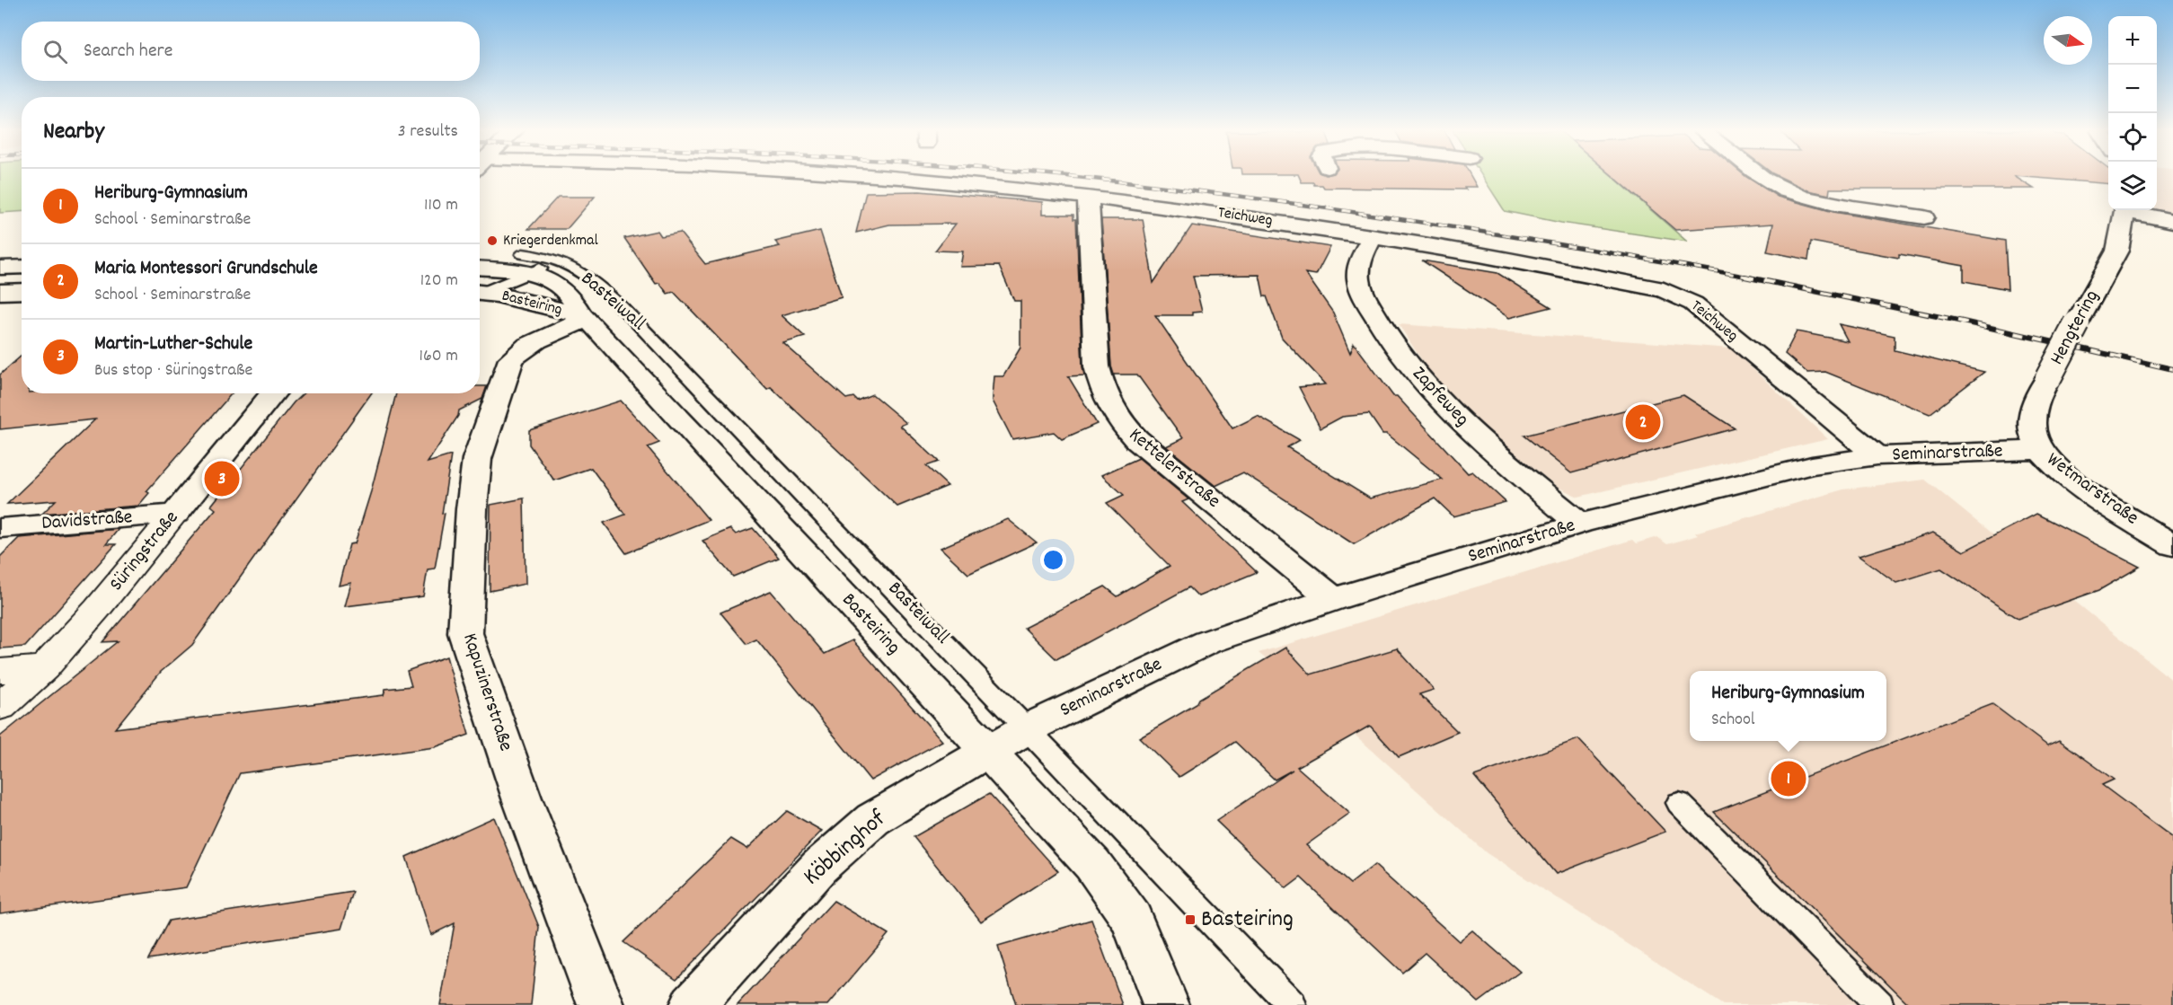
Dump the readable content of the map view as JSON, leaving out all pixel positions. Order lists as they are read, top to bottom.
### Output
{
  "streets": {
    "street": [
      "Teichweg",
      "Basteiring",
      "Hengtering",
      "Zapfeweg",
      "Seminarstraße",
      "Kettelerstraße",
      "Wetmarstraße",
      "Davidstraße",
      "Süringstraße",
      "Kapuzinerstraße",
      "Köbbinghof"
    ],
    "lane": ["Basteiwall"]
  },
  "crossings": [
    ["Teichweg", "Zapfeweg"],
    ["Teichweg", "Seminarstraße"],
    ["Teichweg", "Kettelerstraße"],
    ["Basteiwall", "Basteiring"],
    ["Basteiwall", "Seminarstraße"],
    ["Basteiwall", "Köbbinghof"],
    ["Basteiring", "Kapuzinerstraße"],
    ["Basteiring", "Köbbinghof"],
    ["Hengtering", "Seminarstraße"],
    ["Hengtering", "Wetmarstraße"],
    ["Zapfeweg", "Seminarstraße"],
    ["Seminarstraße", "Kettelerstraße"],
    ["Seminarstraße", "Wetmarstraße"],
    ["Seminarstraße", "Köbbinghof"],
    ["Davidstraße", "Süringstraße"]
  ],
  "places": {
    "other": ["Kriegerdenkmal"],
    "transit": ["Basteiring"]
  },
  "north": "right",
  "page": {
    "map_buttons": ["+", "−"],
    "search": "Search here",
    "heading": ["Nearby", "3 results"],
    "list": [
      {
        "mark": "1",
        "name": "Heriburg-Gymnasium",
        "note": "School · Seminarstraße",
        "value": "110 m"
      },
      {
        "mark": "2",
        "name": "Maria Montessori Grundschule",
        "note": "School · Seminarstraße",
        "value": "120 m"
      },
      {
        "mark": "3",
        "name": "Martin-Luther-Schule",
        "note": "Bus stop · Süringstraße",
        "value": "160 m"
      }
    ],
    "pins": ["2", "3", "1"],
    "popup": ["Heriburg-Gymnasium", "School"]
  }
}
